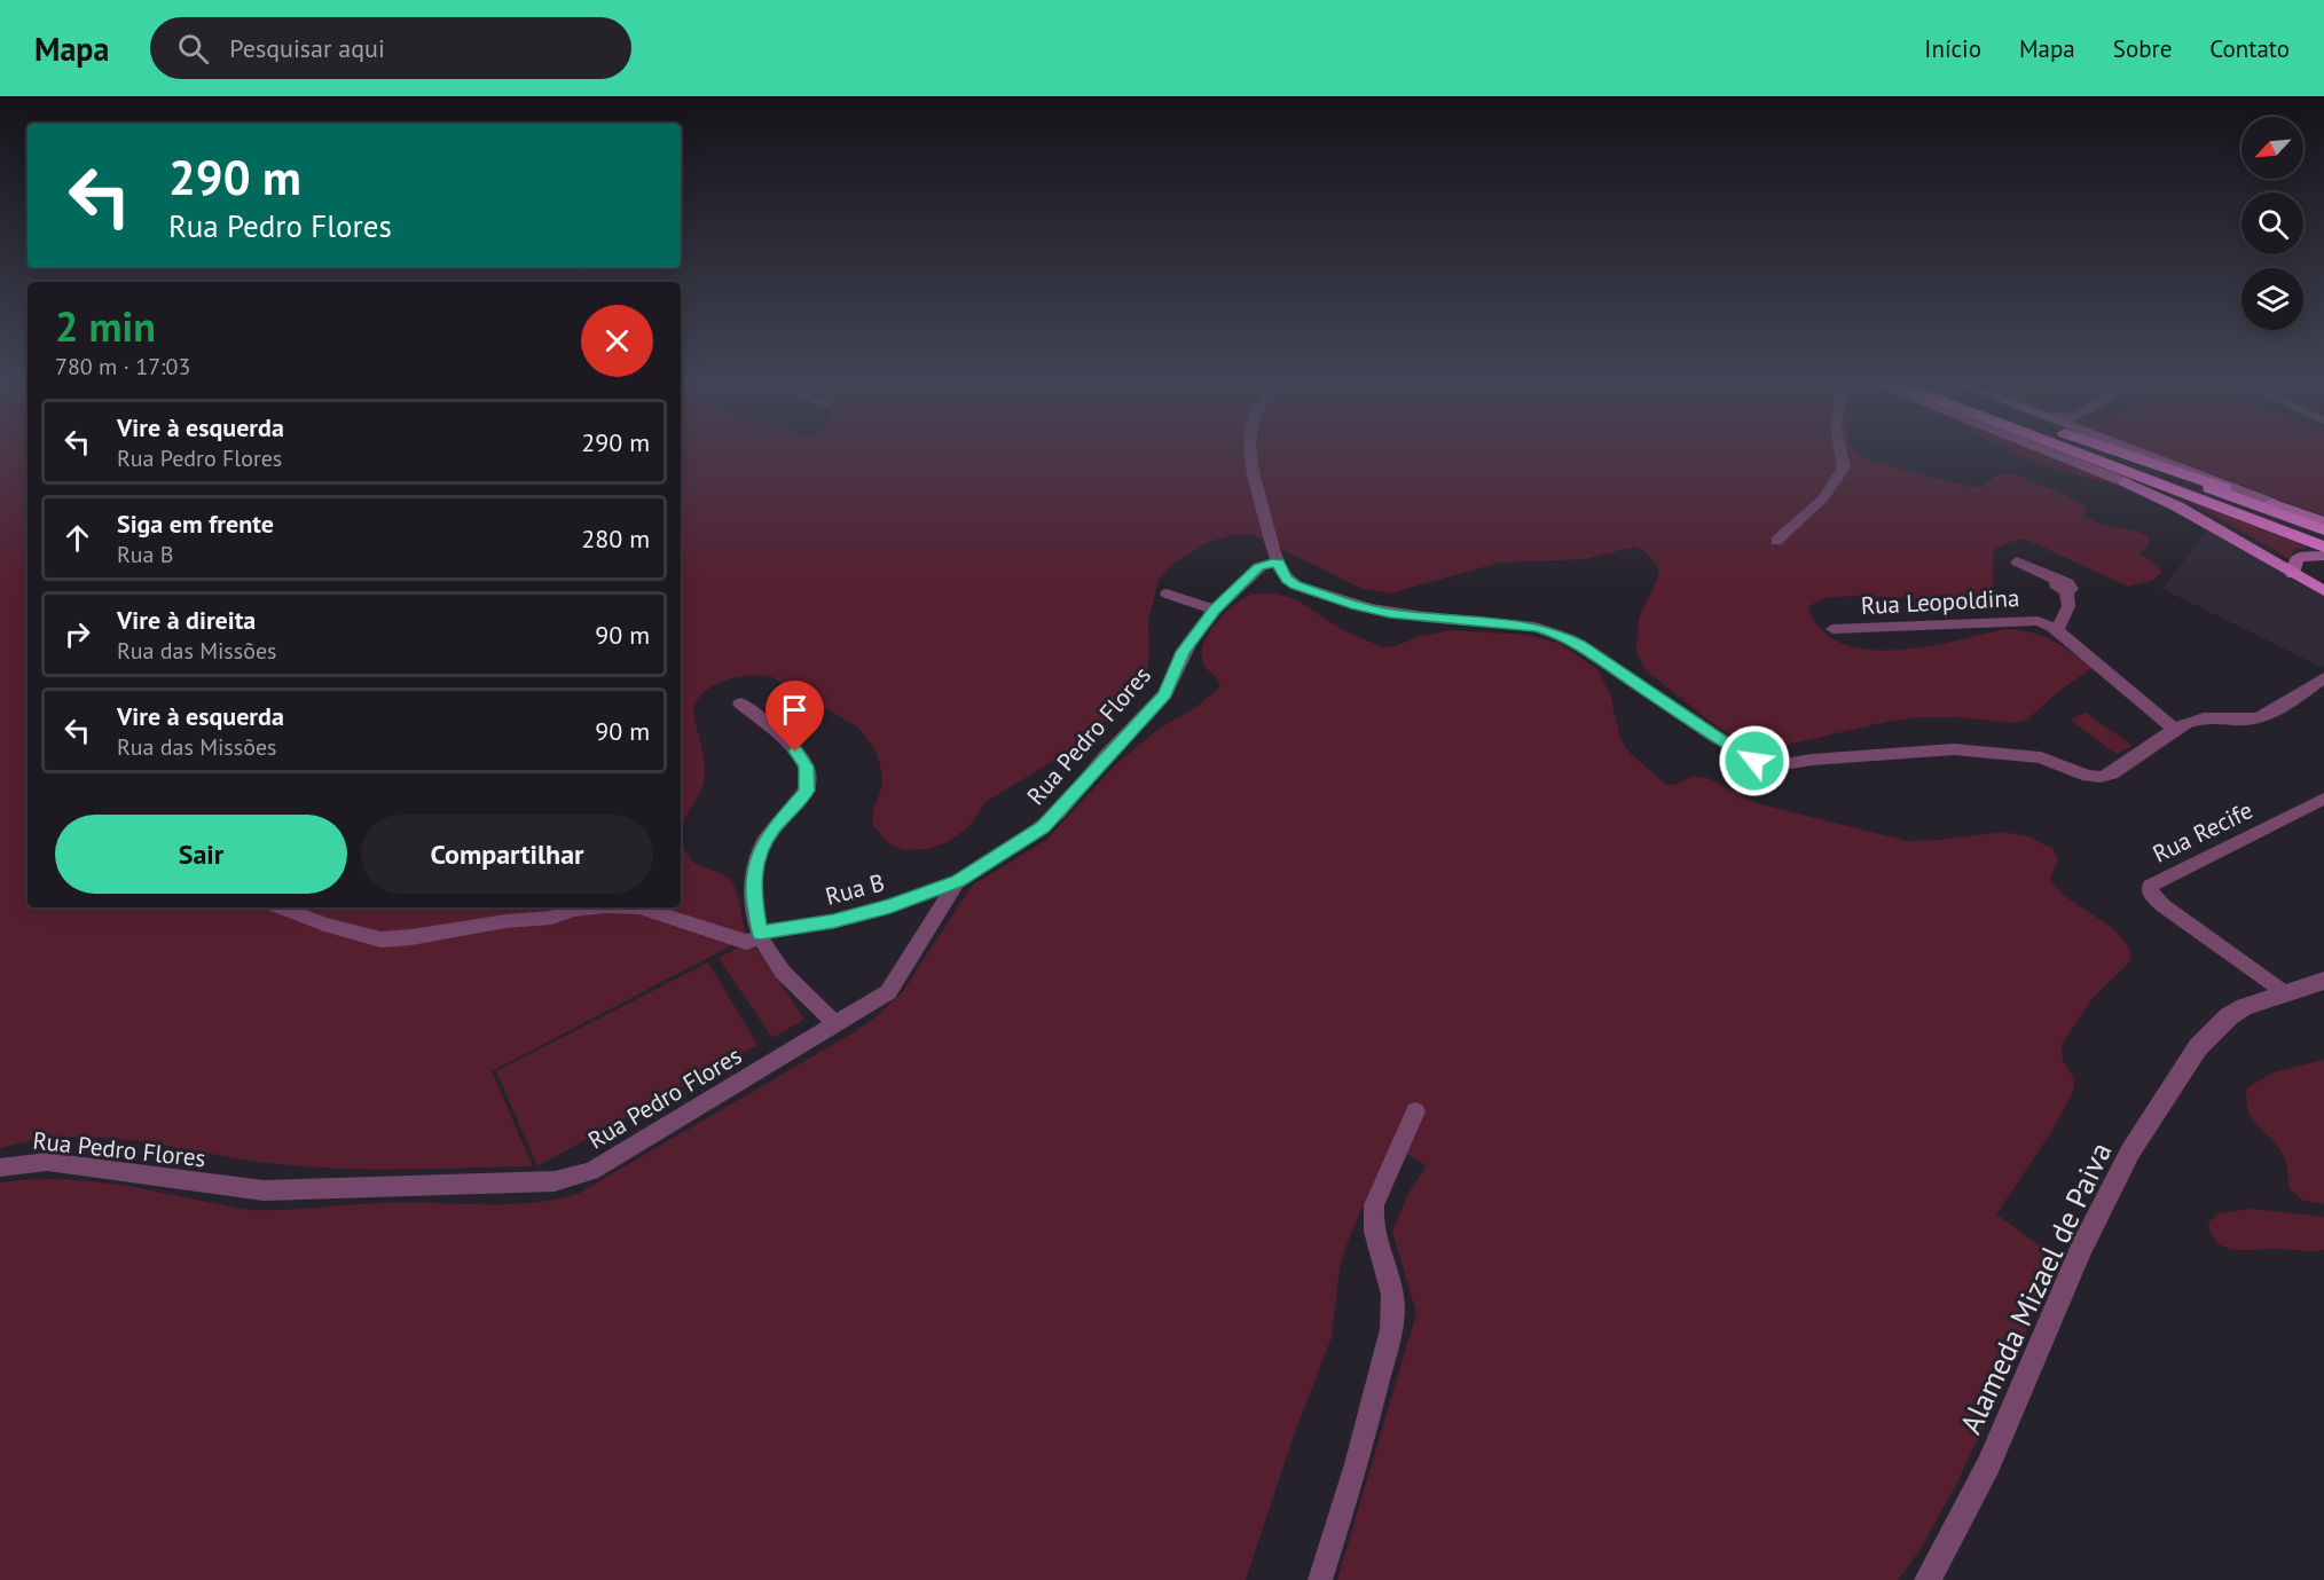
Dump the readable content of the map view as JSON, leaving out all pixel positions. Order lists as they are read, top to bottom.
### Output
{
  "streets": {
    "street": [
      "Rua Leopoldina",
      "Rua Pedro Flores",
      "Rua Recife",
      "Rua B",
      "Alameda Mizael de Paiva"
    ]
  },
  "crossings": [
    ["Rua Pedro Flores", "Rua B"],
    ["Rua Recife", "Alameda Mizael de Paiva"]
  ],
  "north": "bottom left",
  "page": {
    "header": "Mapa",
    "search": "Pesquisar aqui",
    "nav": [
      "Início",
      "Mapa",
      "Sobre",
      "Contato"
    ],
    "turn": ["290 m", "Rua Pedro Flores"],
    "heading": ["2 min", "780 m · 17:03"],
    "list": [
      {
        "name": "Vire à esquerda",
        "note": "Rua Pedro Flores",
        "value": "290 m"
      },
      {
        "name": "Siga em frente",
        "note": "Rua B",
        "value": "280 m"
      },
      {
        "name": "Vire à direita",
        "note": "Rua das Missões",
        "value": "90 m"
      },
      {
        "name": "Vire à esquerda",
        "note": "Rua das Missões",
        "value": "90 m"
      }
    ],
    "buttons": ["Sair", "Compartilhar"]
  }
}
